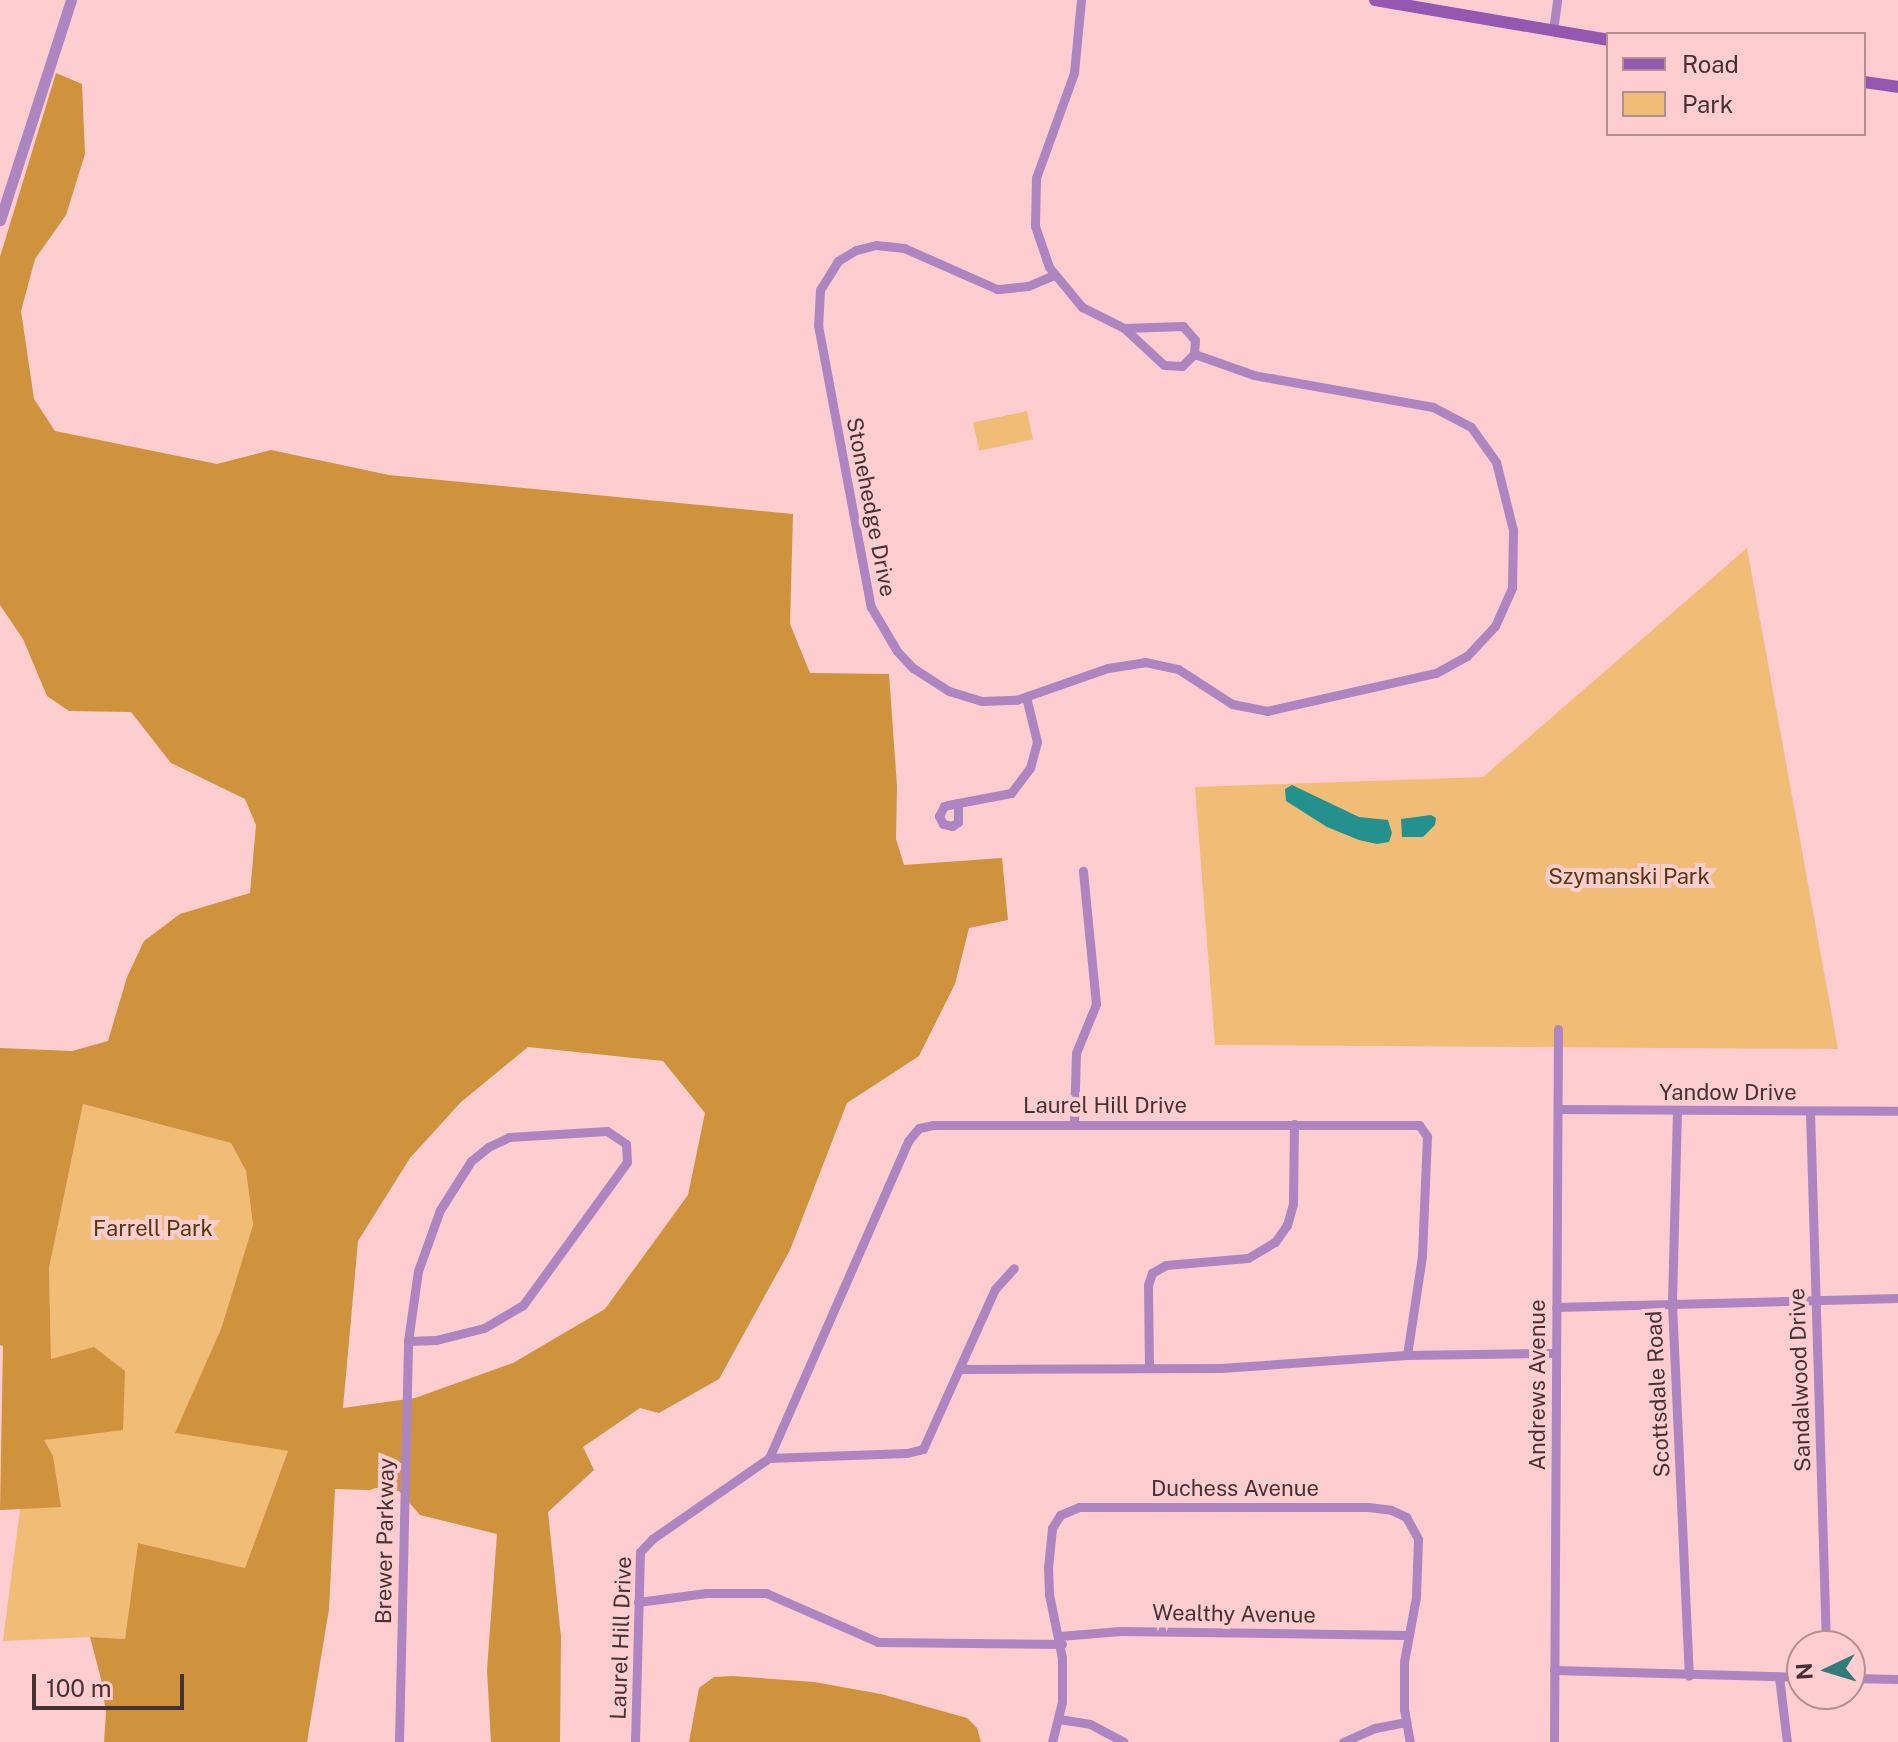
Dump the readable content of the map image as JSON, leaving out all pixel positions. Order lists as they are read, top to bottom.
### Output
{
  "streets": {
    "street": [
      "Stonehedge Drive",
      "Yandow Drive",
      "Laurel Hill Drive",
      "Sandalwood Drive",
      "Andrews Avenue",
      "Scottsdale Road",
      "Duchess Avenue",
      "Brewer Parkway",
      "Wealthy Avenue"
    ]
  },
  "crossings": [
    ["Yandow Drive", "Sandalwood Drive"],
    ["Yandow Drive", "Andrews Avenue"],
    ["Yandow Drive", "Scottsdale Road"],
    ["Laurel Hill Drive", "Wealthy Avenue"],
    ["Duchess Avenue", "Wealthy Avenue"]
  ],
  "parks": ["Szymanski Park", "Farrell Park"],
  "legend": ["Road", "Park"],
  "scale_bar": "100 m",
  "north": "left"
}
